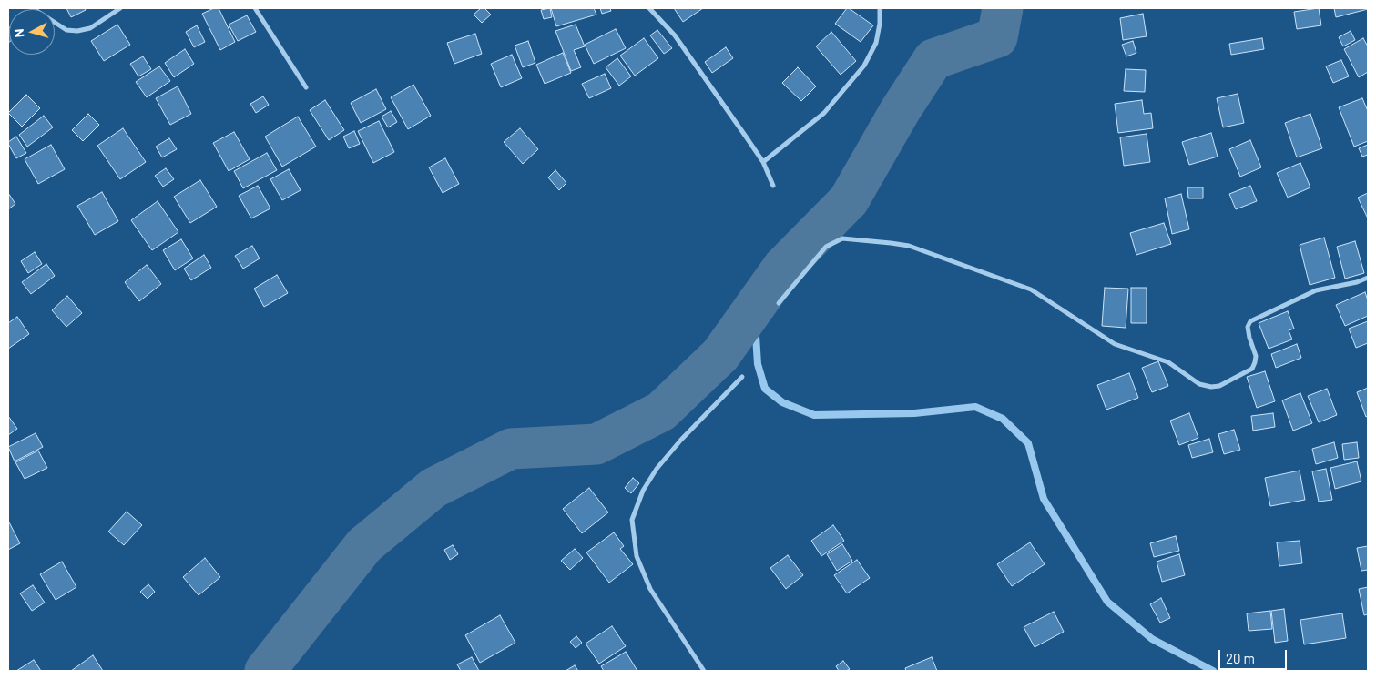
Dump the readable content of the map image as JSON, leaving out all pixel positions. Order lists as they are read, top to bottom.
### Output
{
  "scale_bar": "20 m",
  "north": "left"
}
